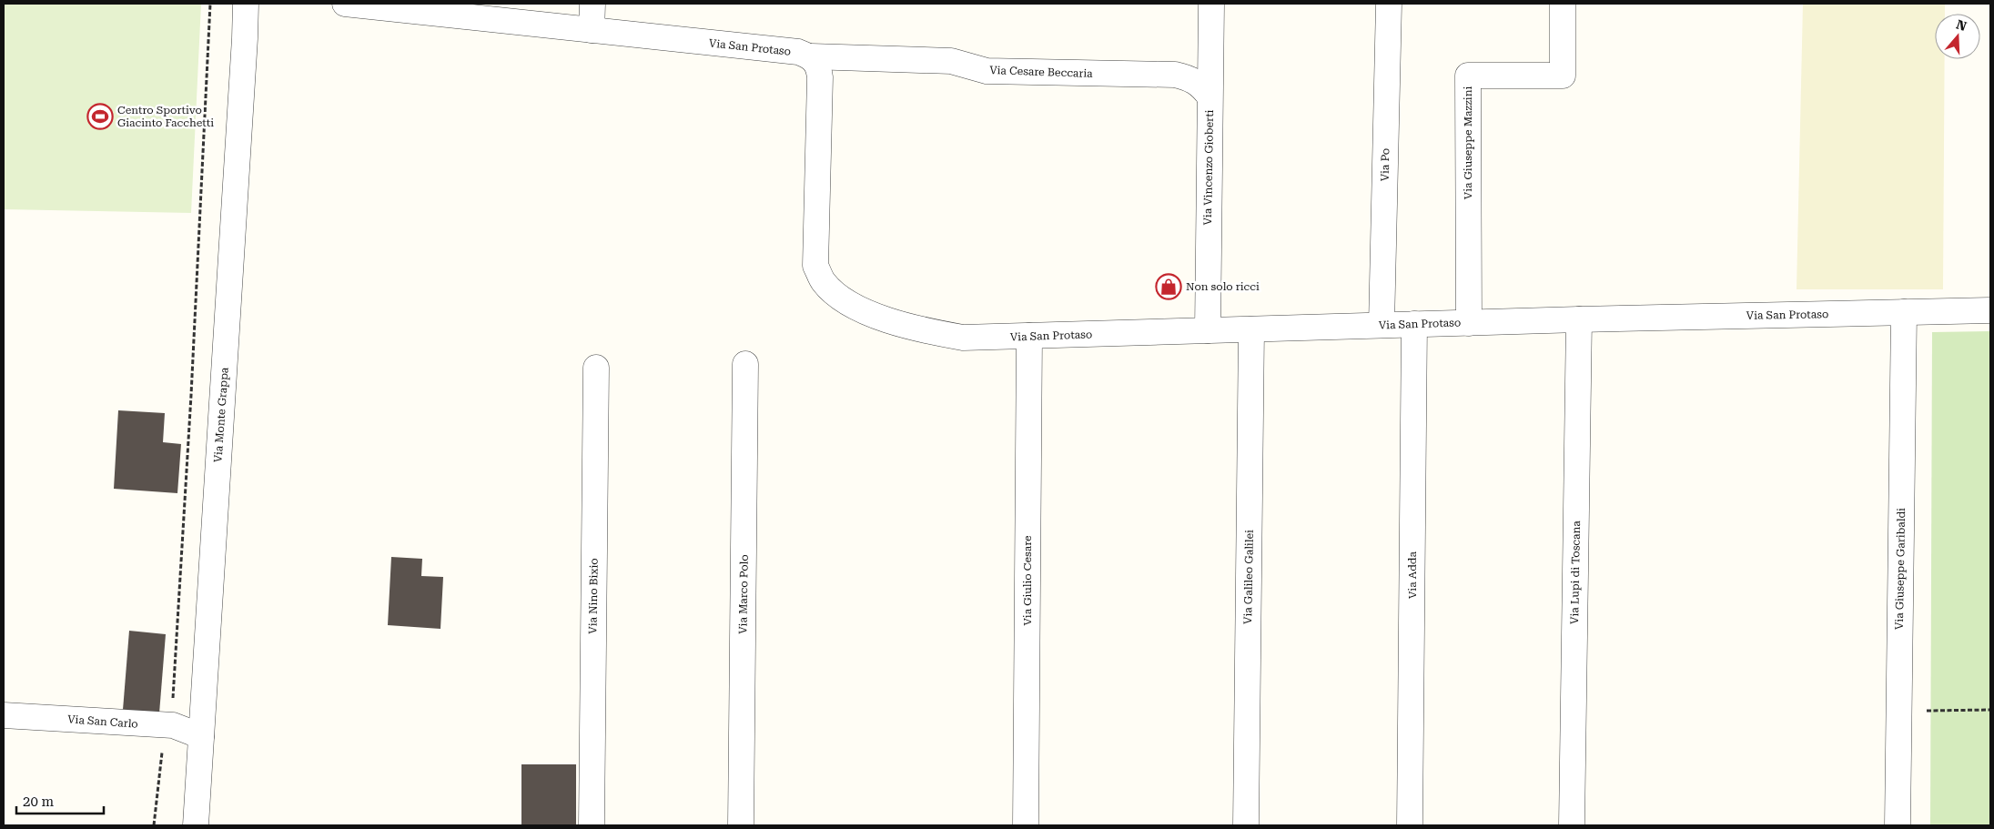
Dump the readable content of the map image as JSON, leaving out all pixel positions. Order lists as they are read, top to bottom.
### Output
{
  "streets": {
    "street": [
      "Via San Protaso",
      "Via Cesare Beccaria",
      "Via Giuseppe Mazzini",
      "Via Po",
      "Via Vincenzo Gioberti",
      "Via Monte Grappa",
      "Via Giuseppe Garibaldi",
      "Via Lupi di Toscana",
      "Via Adda",
      "Via Galileo Galilei",
      "Via Giulio Cesare",
      "Via Marco Polo",
      "Via Nino Bixio",
      "Via San Carlo"
    ]
  },
  "crossings": [
    ["Via San Protaso", "Via Cesare Beccaria"],
    ["Via San Protaso", "Via Giuseppe Mazzini"],
    ["Via San Protaso", "Via Po"],
    ["Via San Protaso", "Via Vincenzo Gioberti"],
    ["Via San Protaso", "Via Giuseppe Garibaldi"],
    ["Via San Protaso", "Via Lupi di Toscana"],
    ["Via San Protaso", "Via Adda"],
    ["Via San Protaso", "Via Galileo Galilei"],
    ["Via San Protaso", "Via Giulio Cesare"],
    ["Via Cesare Beccaria", "Via Vincenzo Gioberti"],
    ["Via Monte Grappa", "Via San Carlo"]
  ],
  "places": {
    "sports": ["Centro Sportivo Giacinto Facchetti"],
    "shop": ["Non solo ricci"]
  },
  "scale_bar": "20 m",
  "north": "top"
}
